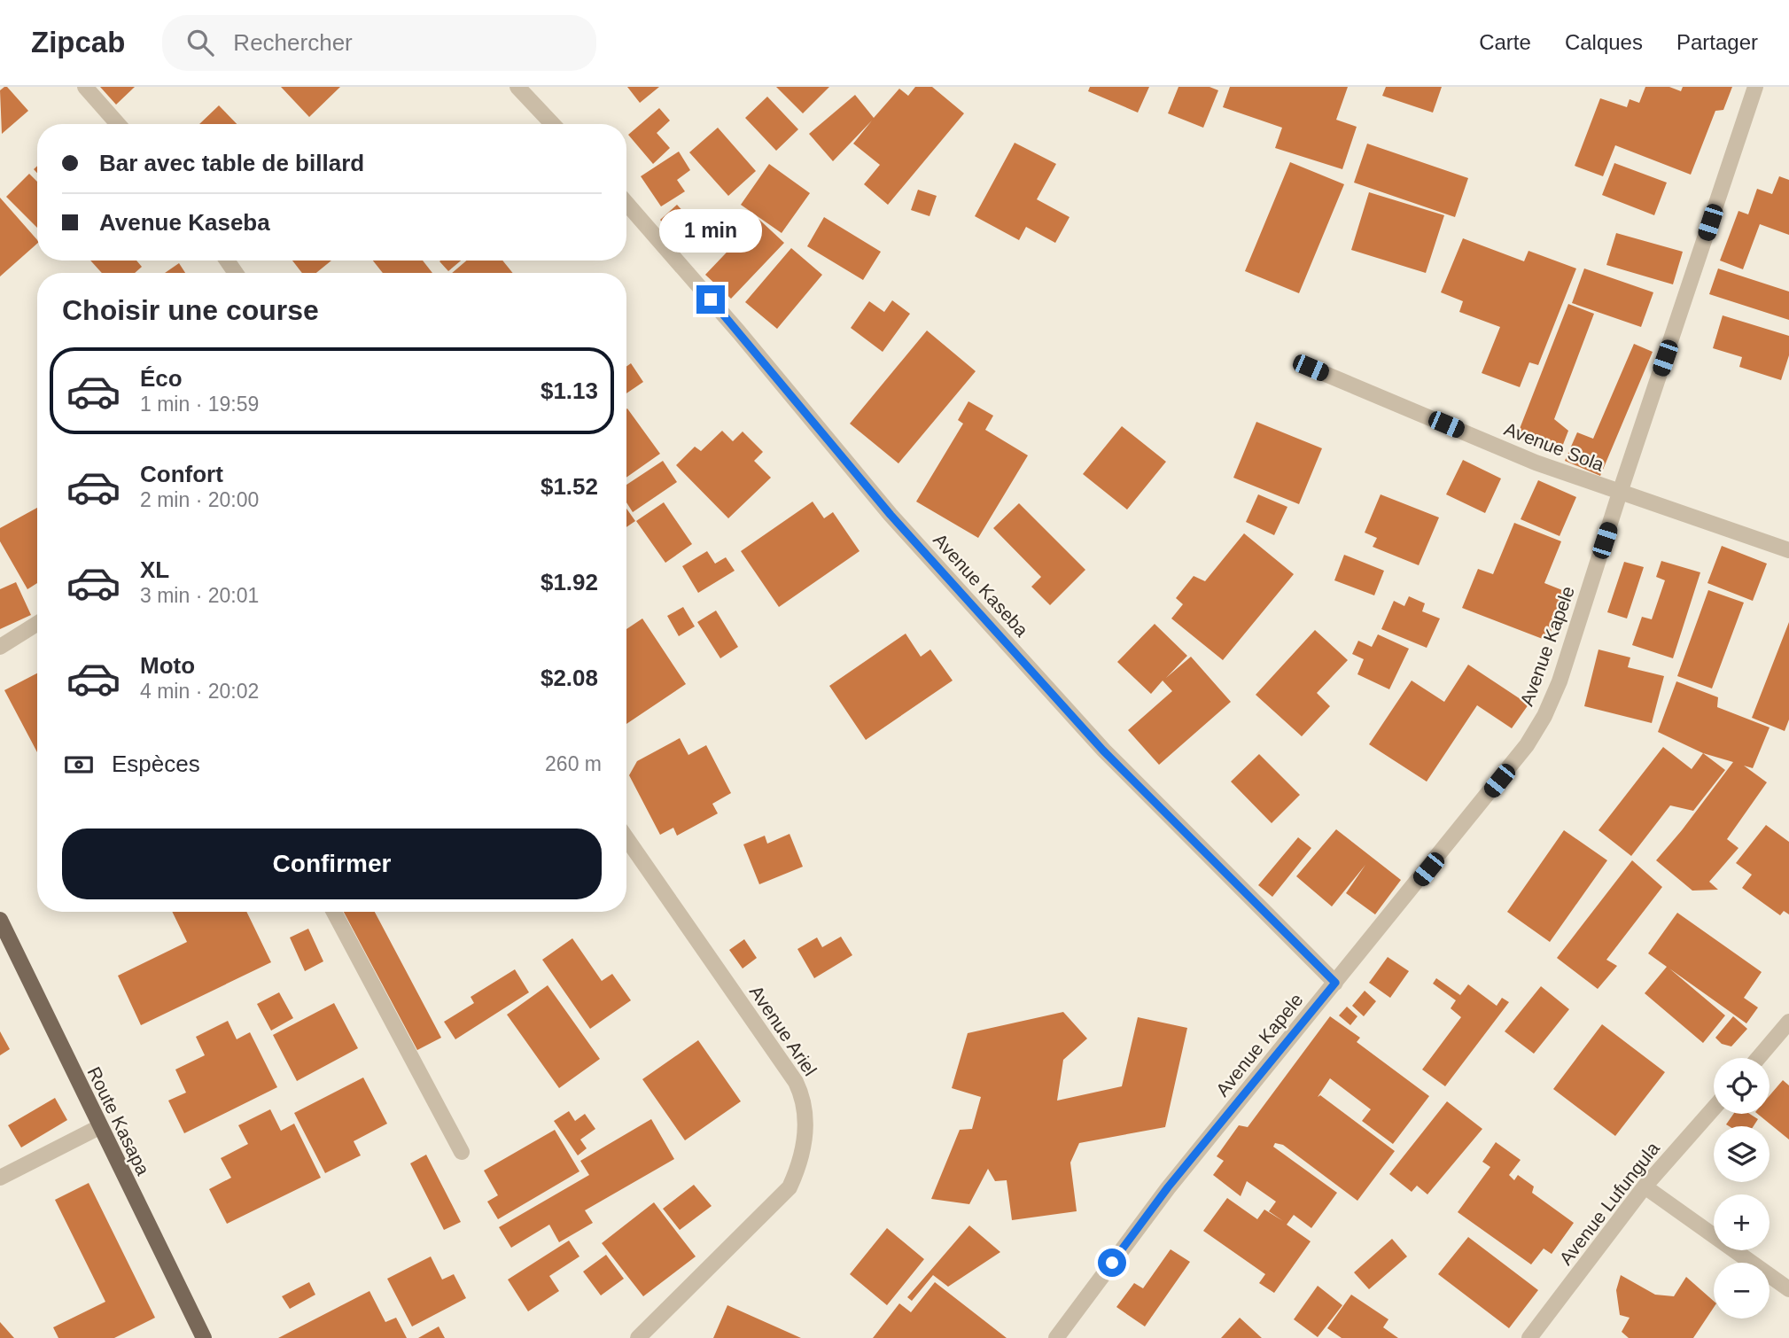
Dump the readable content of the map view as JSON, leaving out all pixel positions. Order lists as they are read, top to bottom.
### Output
{
  "streets": {
    "main road": ["Route Kasapa"],
    "street": [
      "Avenue Sola",
      "Avenue Kaseba",
      "Avenue Kapele",
      "Avenue Ariel",
      "Avenue Lufungula"
    ]
  },
  "crossings": [
    ["Avenue Sola", "Avenue Kapele"],
    ["Avenue Kaseba", "Avenue Kapele"]
  ],
  "page": {
    "header": "Zipcab",
    "search": "Rechercher",
    "nav": ["Carte", "Calques", "Partager"],
    "banner": ["Bar avec table de billard", "Avenue Kaseba"],
    "bubble": "1 min",
    "heading": "Choisir une course",
    "list": [
      {
        "name": "Éco",
        "note": "1 min · 19:59",
        "value": "$1.13"
      },
      {
        "name": "Confort",
        "note": "2 min · 20:00",
        "value": "$1.52"
      },
      {
        "name": "XL",
        "note": "3 min · 20:01",
        "value": "$1.92"
      },
      {
        "name": "Moto",
        "note": "4 min · 20:02",
        "value": "$2.08"
      }
    ],
    "pay": ["Espèces", "260 m"],
    "buttons": "Confirmer",
    "map_buttons": ["+", "−"]
  }
}
